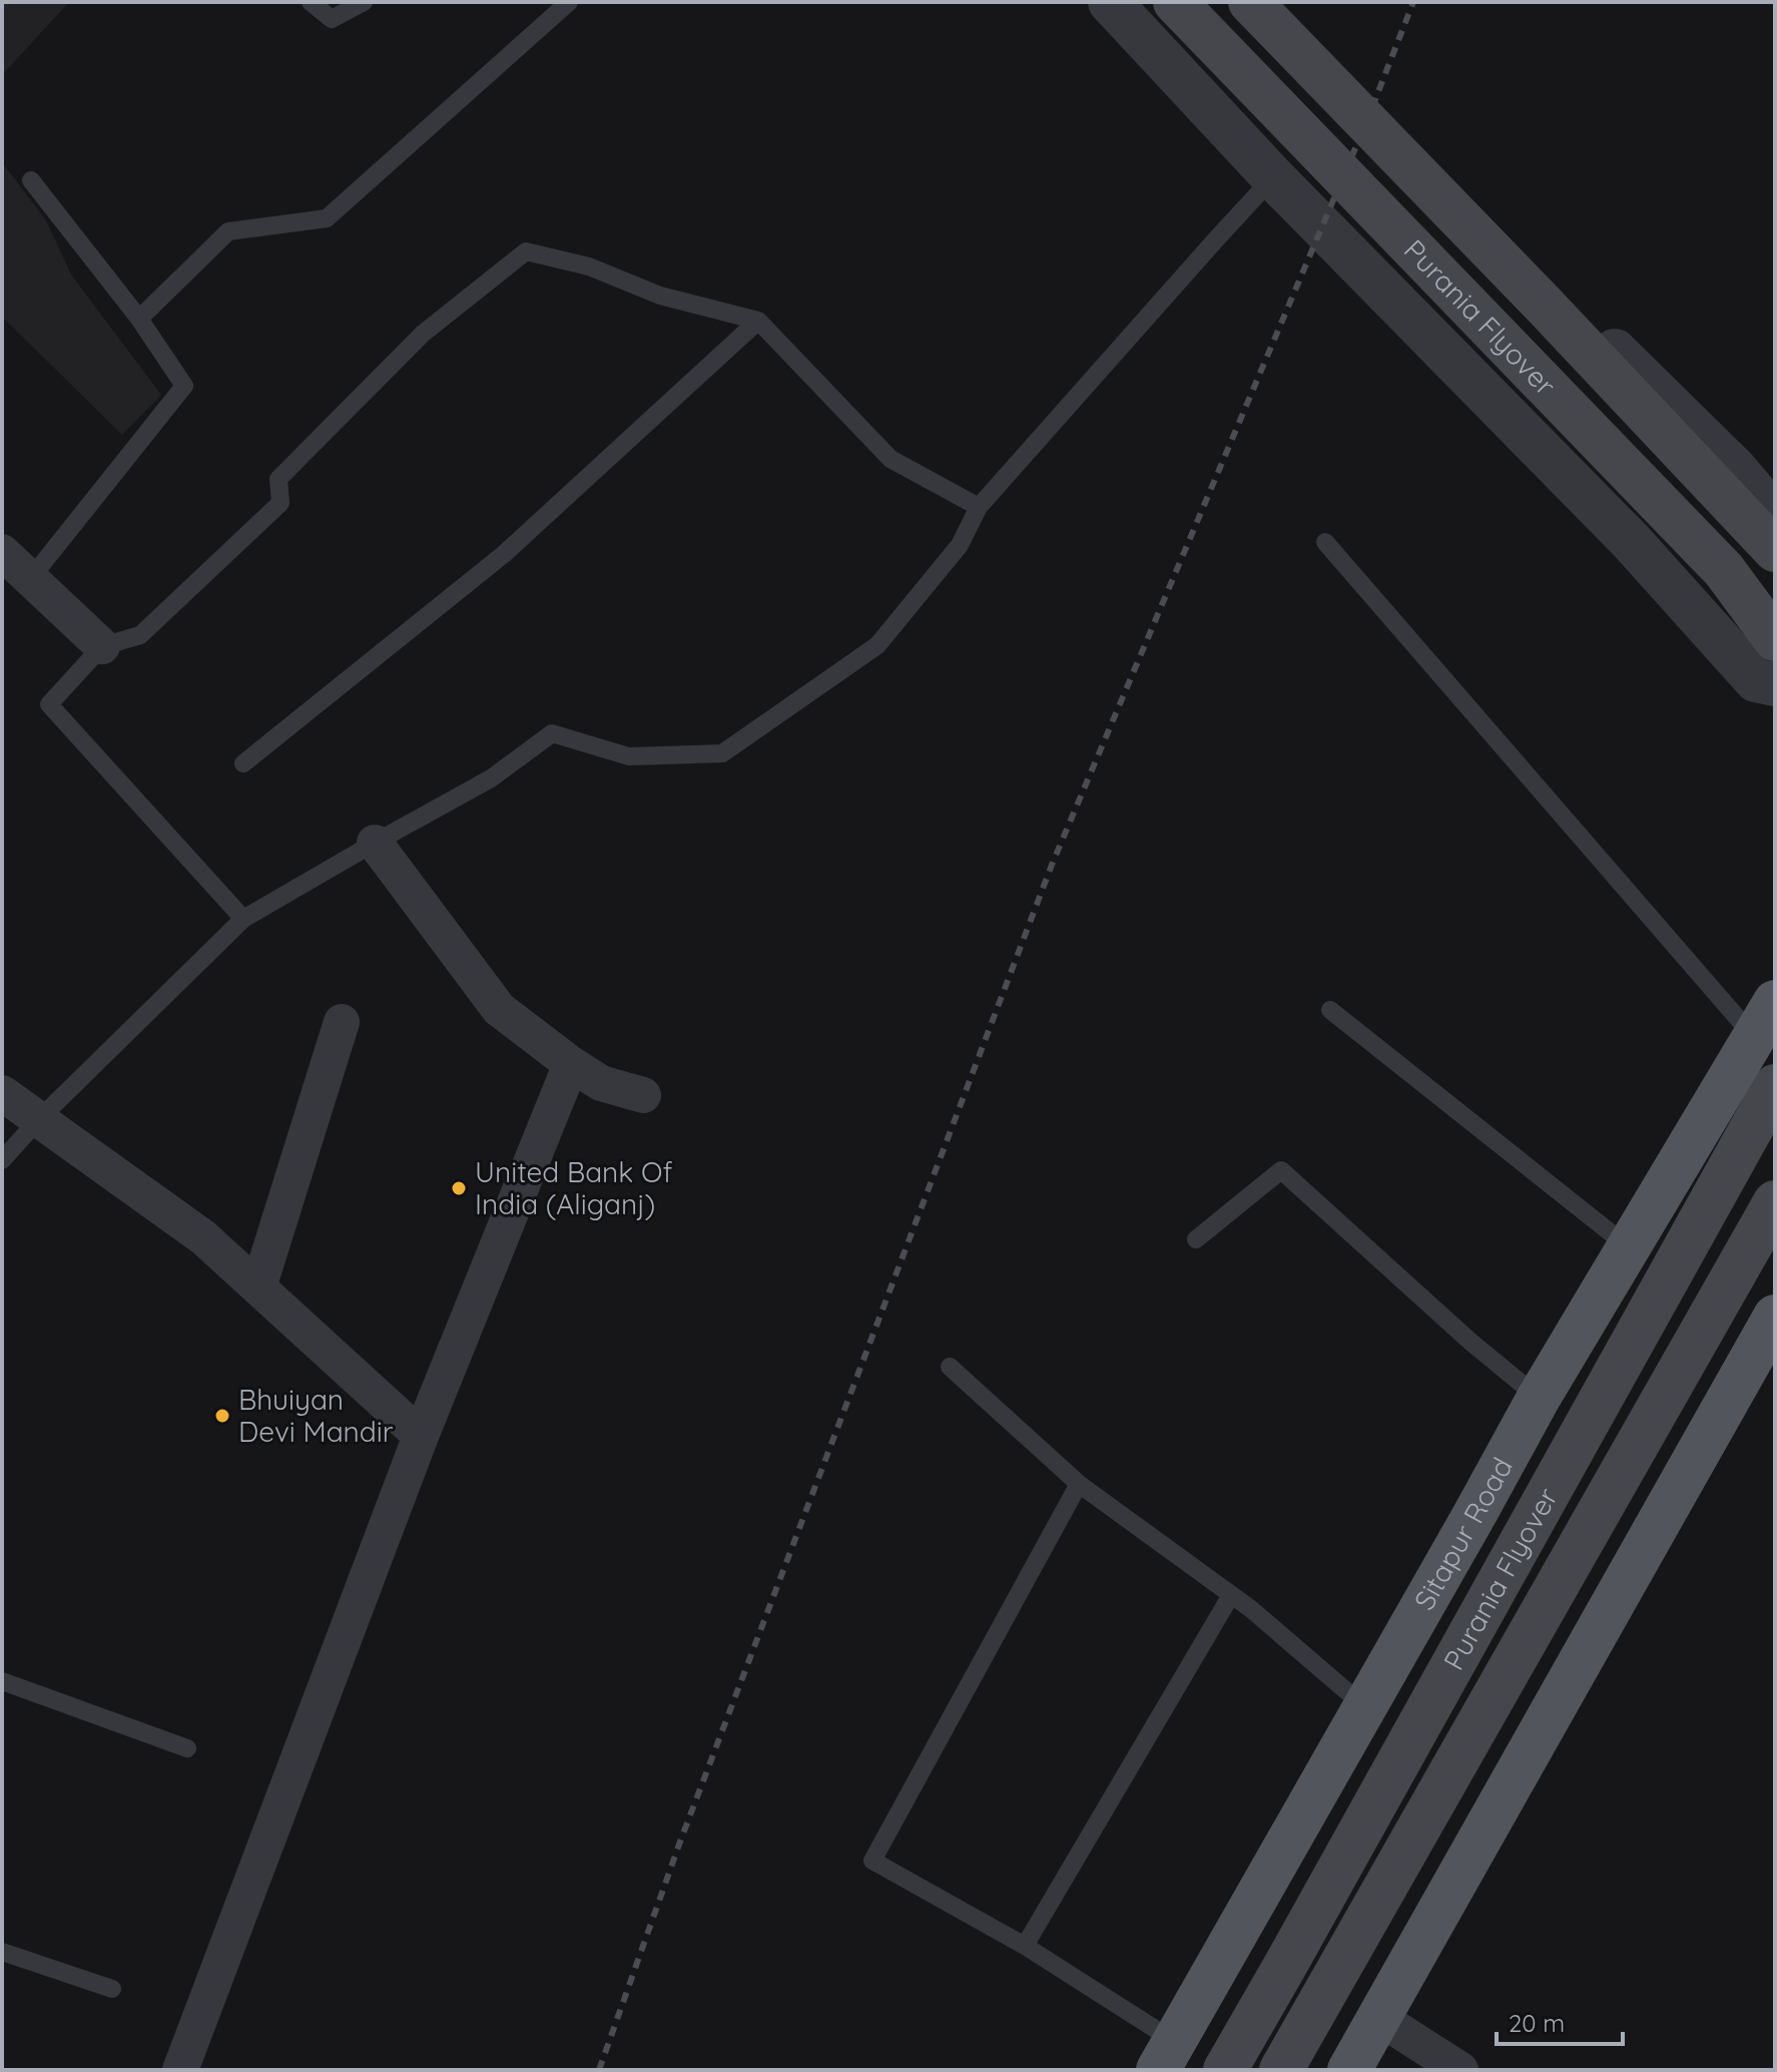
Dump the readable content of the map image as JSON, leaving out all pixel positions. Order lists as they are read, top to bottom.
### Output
{
  "streets": {
    "main road": ["Purania Flyover", "Sitapur Road"]
  },
  "places": ["United Bank Of India (Aliganj)", "Bhuiyan Devi Mandir"],
  "scale_bar": "20 m"
}
